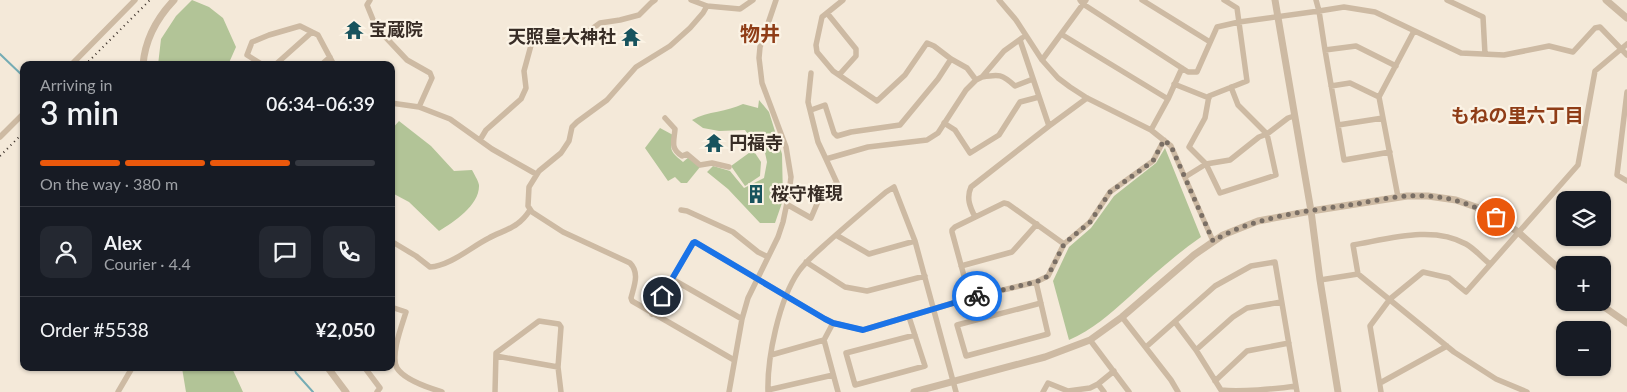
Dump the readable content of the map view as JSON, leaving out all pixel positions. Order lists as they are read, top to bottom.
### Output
{
  "districts": ["物井", "もねの里六丁目"],
  "places": {
    "temple": ["宝蔵院", "天照皇大神社", "円福寺"],
    "building": ["桜守権現"]
  },
  "page": {
    "heading": ["3 min", "Arriving in", "06:34–06:39"],
    "panel": [
      "Alex",
      "Courier · 4.4",
      "Order #5538",
      "¥2,050"
    ],
    "bar": "On the way · 380 m",
    "map_buttons": ["+", "−"]
  }
}
